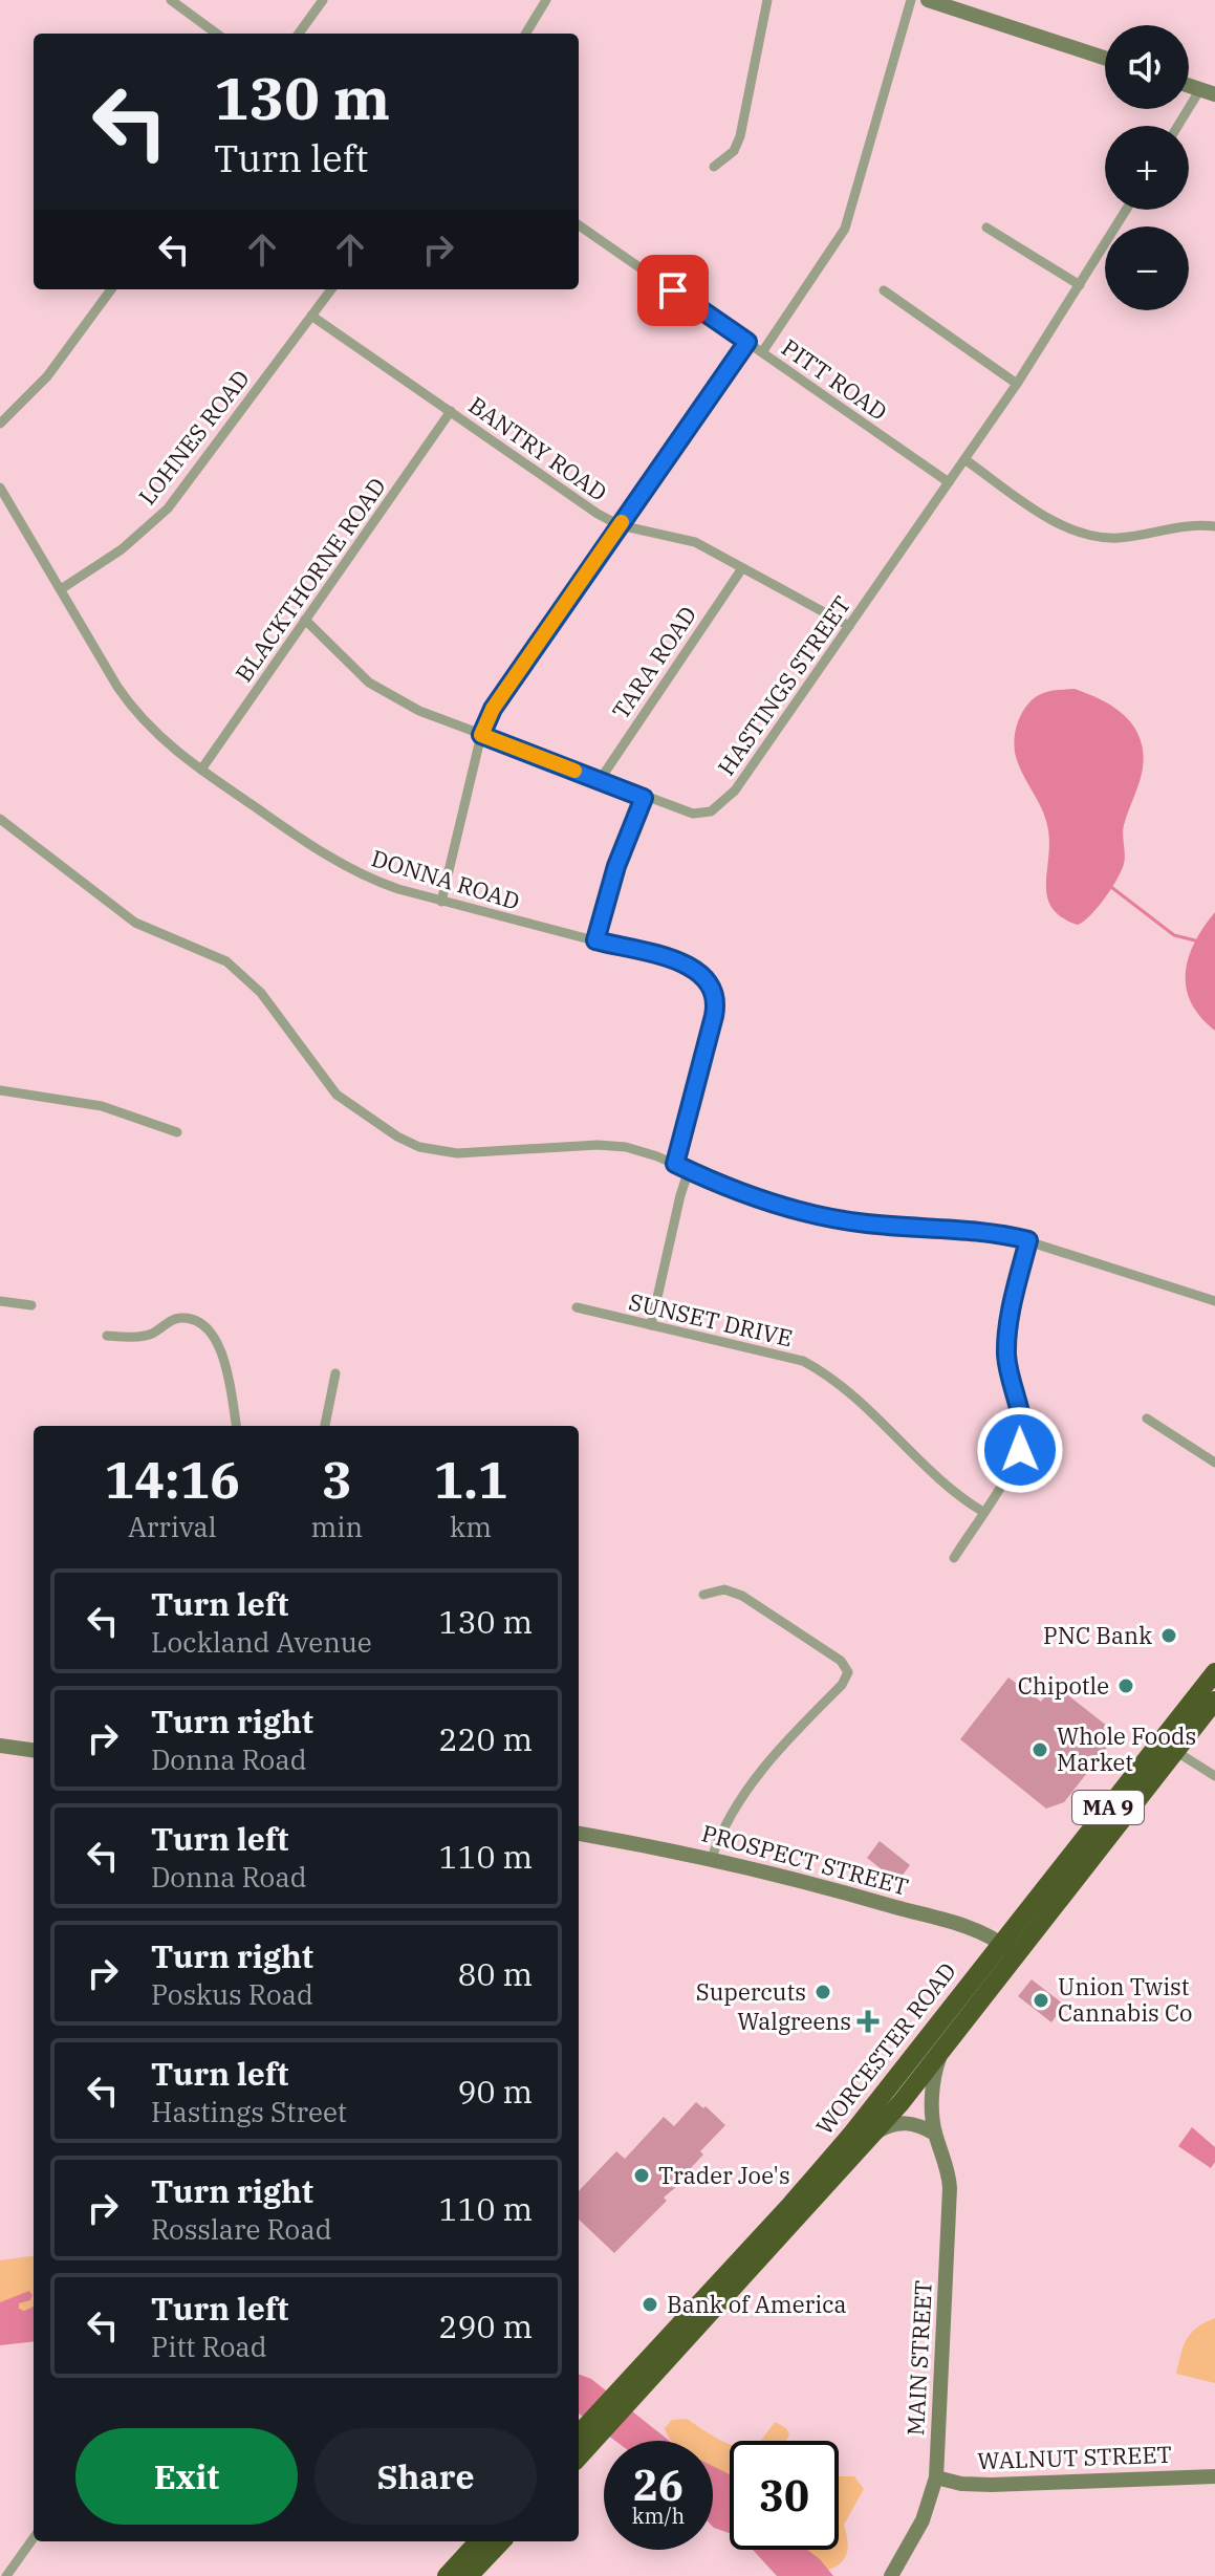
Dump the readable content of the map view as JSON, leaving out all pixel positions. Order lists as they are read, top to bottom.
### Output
{
  "streets": {
    "highway": ["MA 9", "WORCESTER ROAD"],
    "street": [
      "PITT ROAD",
      "LOHNES ROAD",
      "BANTRY ROAD",
      "BLACKTHORNE ROAD",
      "TARA ROAD",
      "HASTINGS STREET",
      "DONNA ROAD",
      "SUNSET DRIVE",
      "PROSPECT STREET",
      "MAIN STREET",
      "WALNUT STREET"
    ]
  },
  "crossings": [
    ["PITT ROAD", "HASTINGS STREET"],
    ["LOHNES ROAD", "BANTRY ROAD"],
    ["LOHNES ROAD", "DONNA ROAD"],
    ["BANTRY ROAD", "BLACKTHORNE ROAD"],
    ["BANTRY ROAD", "TARA ROAD"],
    ["BANTRY ROAD", "HASTINGS STREET"],
    ["BLACKTHORNE ROAD", "HASTINGS STREET"],
    ["BLACKTHORNE ROAD", "DONNA ROAD"],
    ["TARA ROAD", "HASTINGS STREET"],
    ["PROSPECT STREET", "WORCESTER ROAD"],
    ["WORCESTER ROAD", "MAIN STREET"],
    ["MAIN STREET", "WALNUT STREET"]
  ],
  "places": {
    "other": [
      "PNC Bank",
      "Chipotle",
      "Whole Foods Market",
      "Supercuts",
      "Union Twist Cannabis Co",
      "Trader Joe's",
      "Bank of America"
    ],
    "health": ["Walgreens"]
  },
  "page": {
    "map_buttons": ["+", "−"],
    "turn": ["130 m", "Turn left"],
    "eta": [
      "14:16",
      "Arrival",
      "3",
      "min",
      "1.1",
      "km"
    ],
    "list": [
      {
        "name": "Turn left",
        "note": "Lockland Avenue",
        "value": "130 m"
      },
      {
        "name": "Turn right",
        "note": "Donna Road",
        "value": "220 m"
      },
      {
        "name": "Turn left",
        "note": "Donna Road",
        "value": "110 m"
      },
      {
        "name": "Turn right",
        "note": "Poskus Road",
        "value": "80 m"
      },
      {
        "name": "Turn left",
        "note": "Hastings Street",
        "value": "90 m"
      },
      {
        "name": "Turn right",
        "note": "Rosslare Road",
        "value": "110 m"
      },
      {
        "name": "Turn left",
        "note": "Pitt Road",
        "value": "290 m"
      }
    ],
    "buttons": ["Exit", "Share"],
    "speed": "26 km/h",
    "limit": "30"
  }
}
